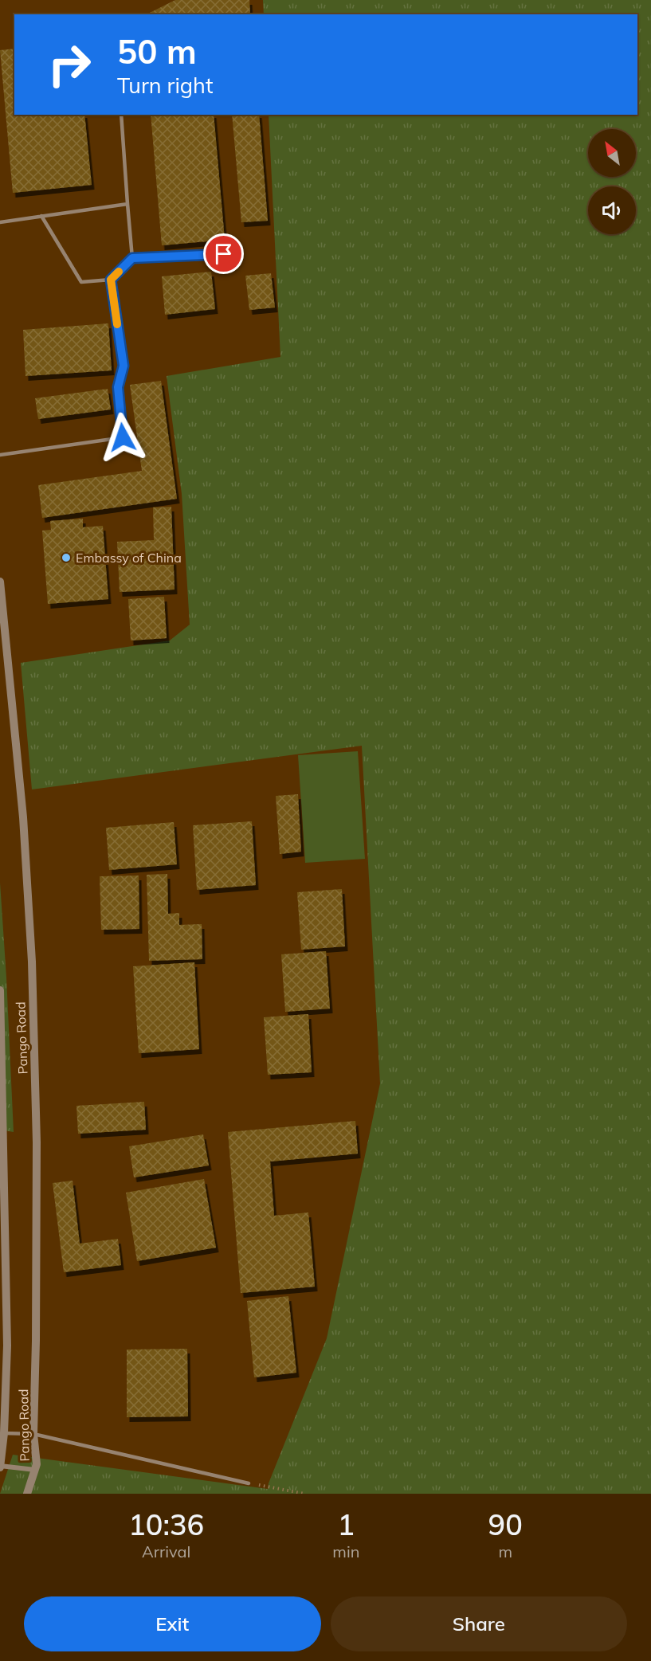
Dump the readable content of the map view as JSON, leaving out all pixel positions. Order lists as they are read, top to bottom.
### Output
{
  "streets": {
    "street": ["Pango Road"]
  },
  "places": ["Embassy of China"],
  "north": "top left",
  "page": {
    "turn": ["50 m", "Turn right"],
    "eta": [
      "10:36",
      "Arrival",
      "1",
      "min",
      "90",
      "m"
    ],
    "buttons": ["Exit", "Share"]
  }
}
